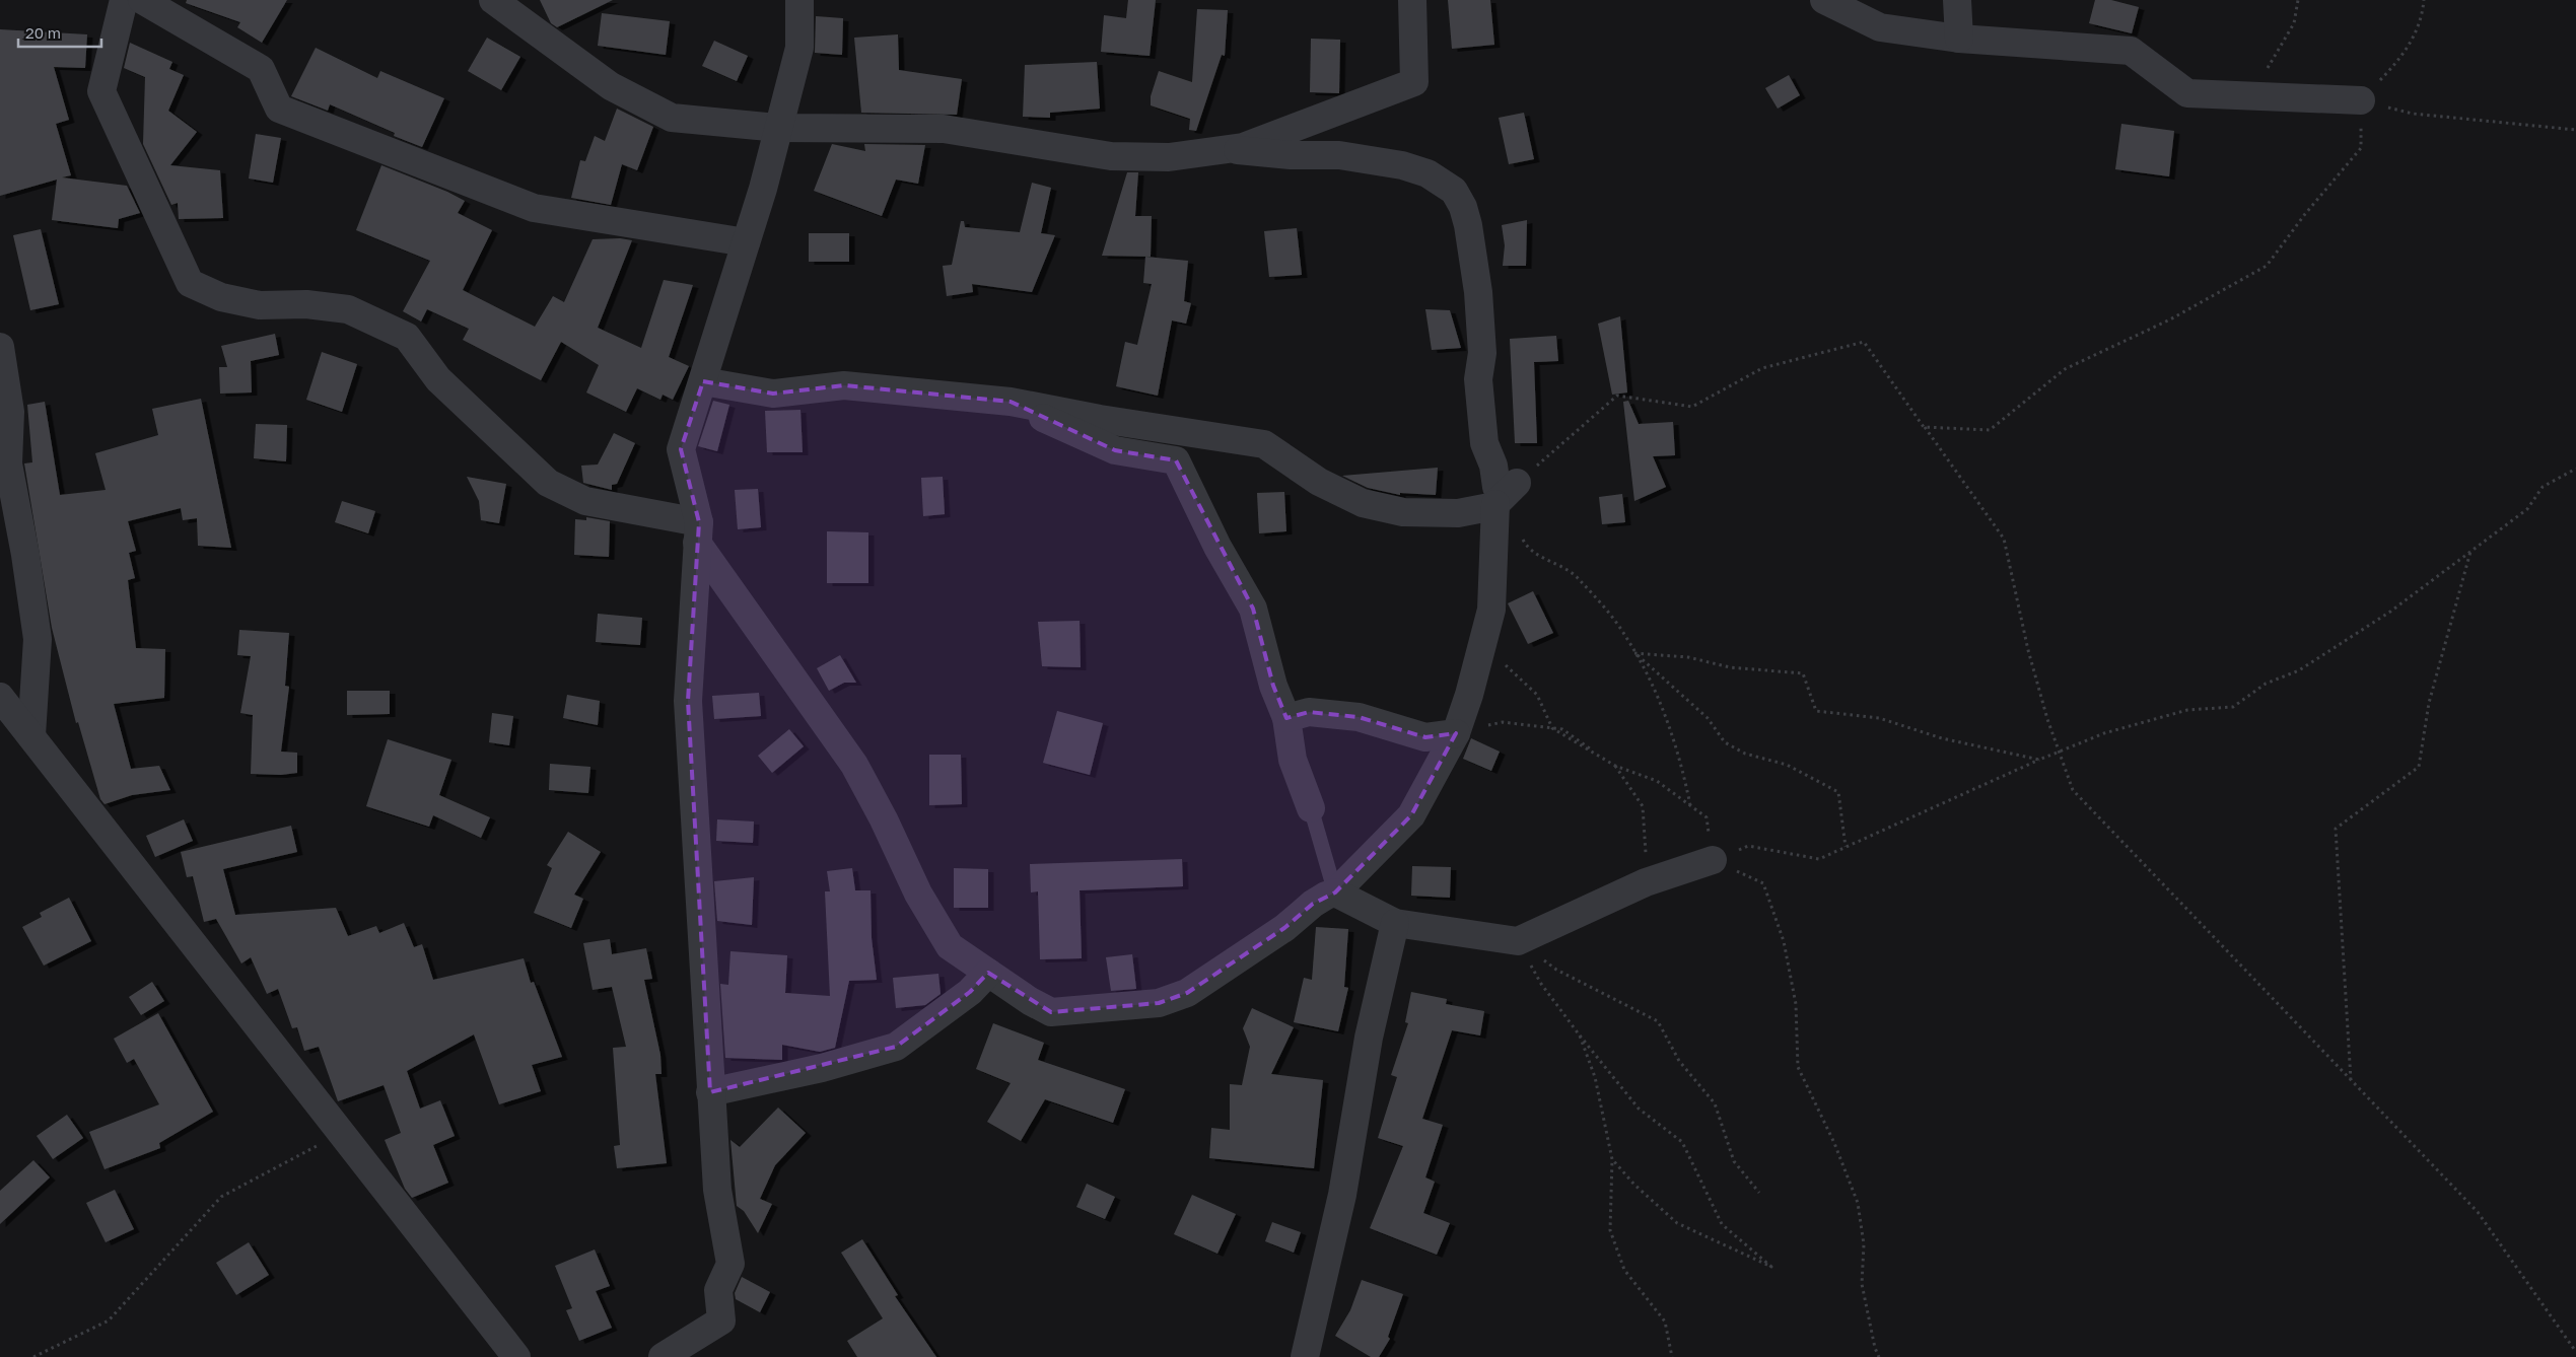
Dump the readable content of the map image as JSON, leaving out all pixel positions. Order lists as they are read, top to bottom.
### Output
{
  "scale_bar": "20 m"
}
